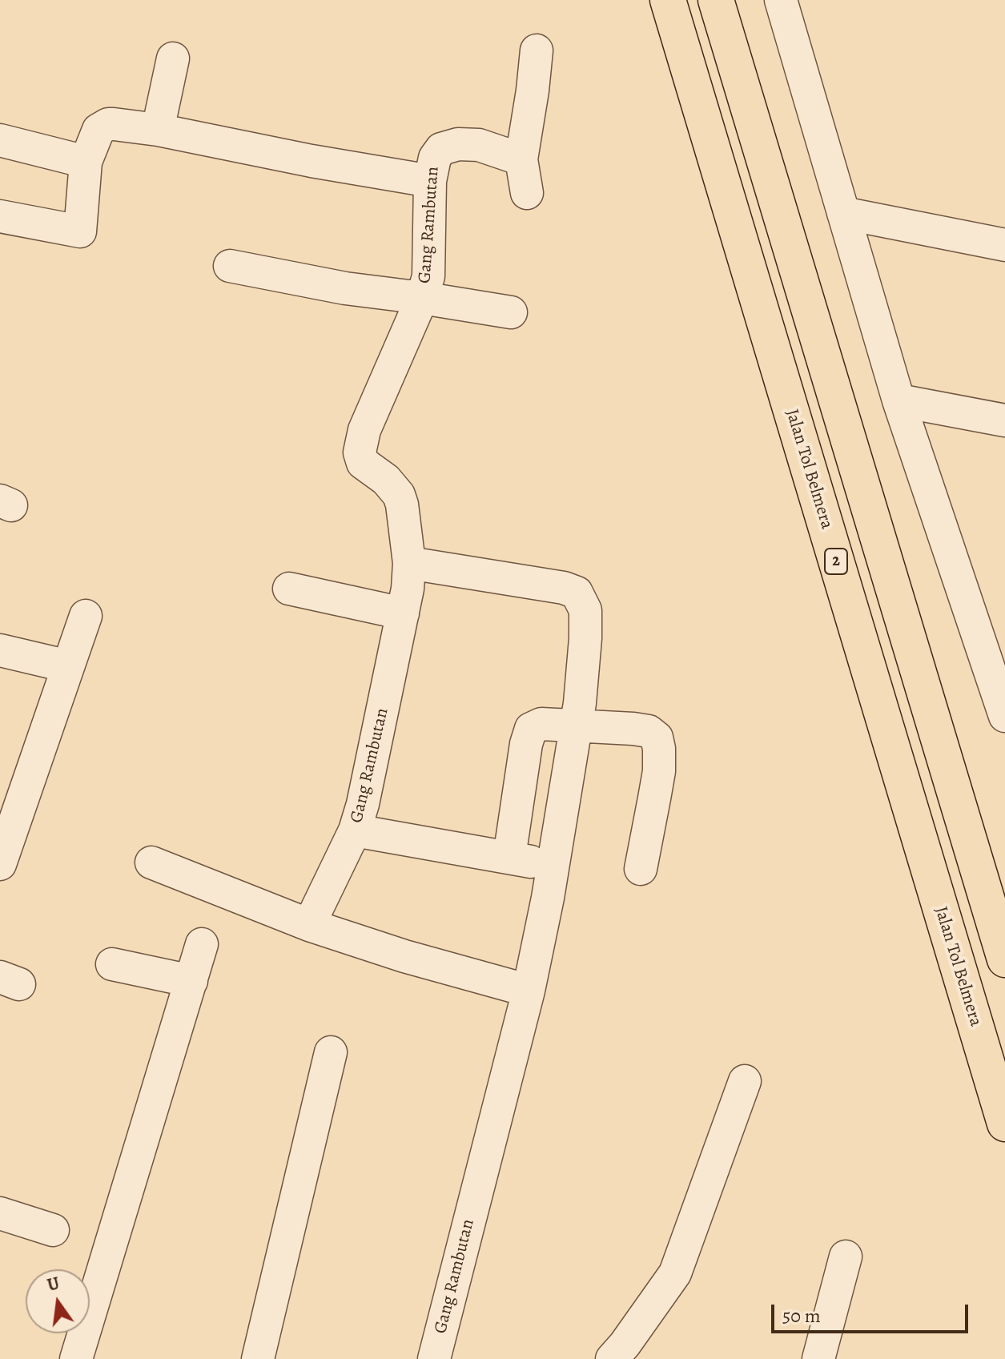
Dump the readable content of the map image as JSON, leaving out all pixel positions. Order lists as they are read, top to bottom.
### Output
{
  "streets": {
    "highway": ["Jalan Tol Belmera", "2"],
    "street": ["Gang Rambutan"]
  },
  "scale_bar": "50 m",
  "north": "top"
}
